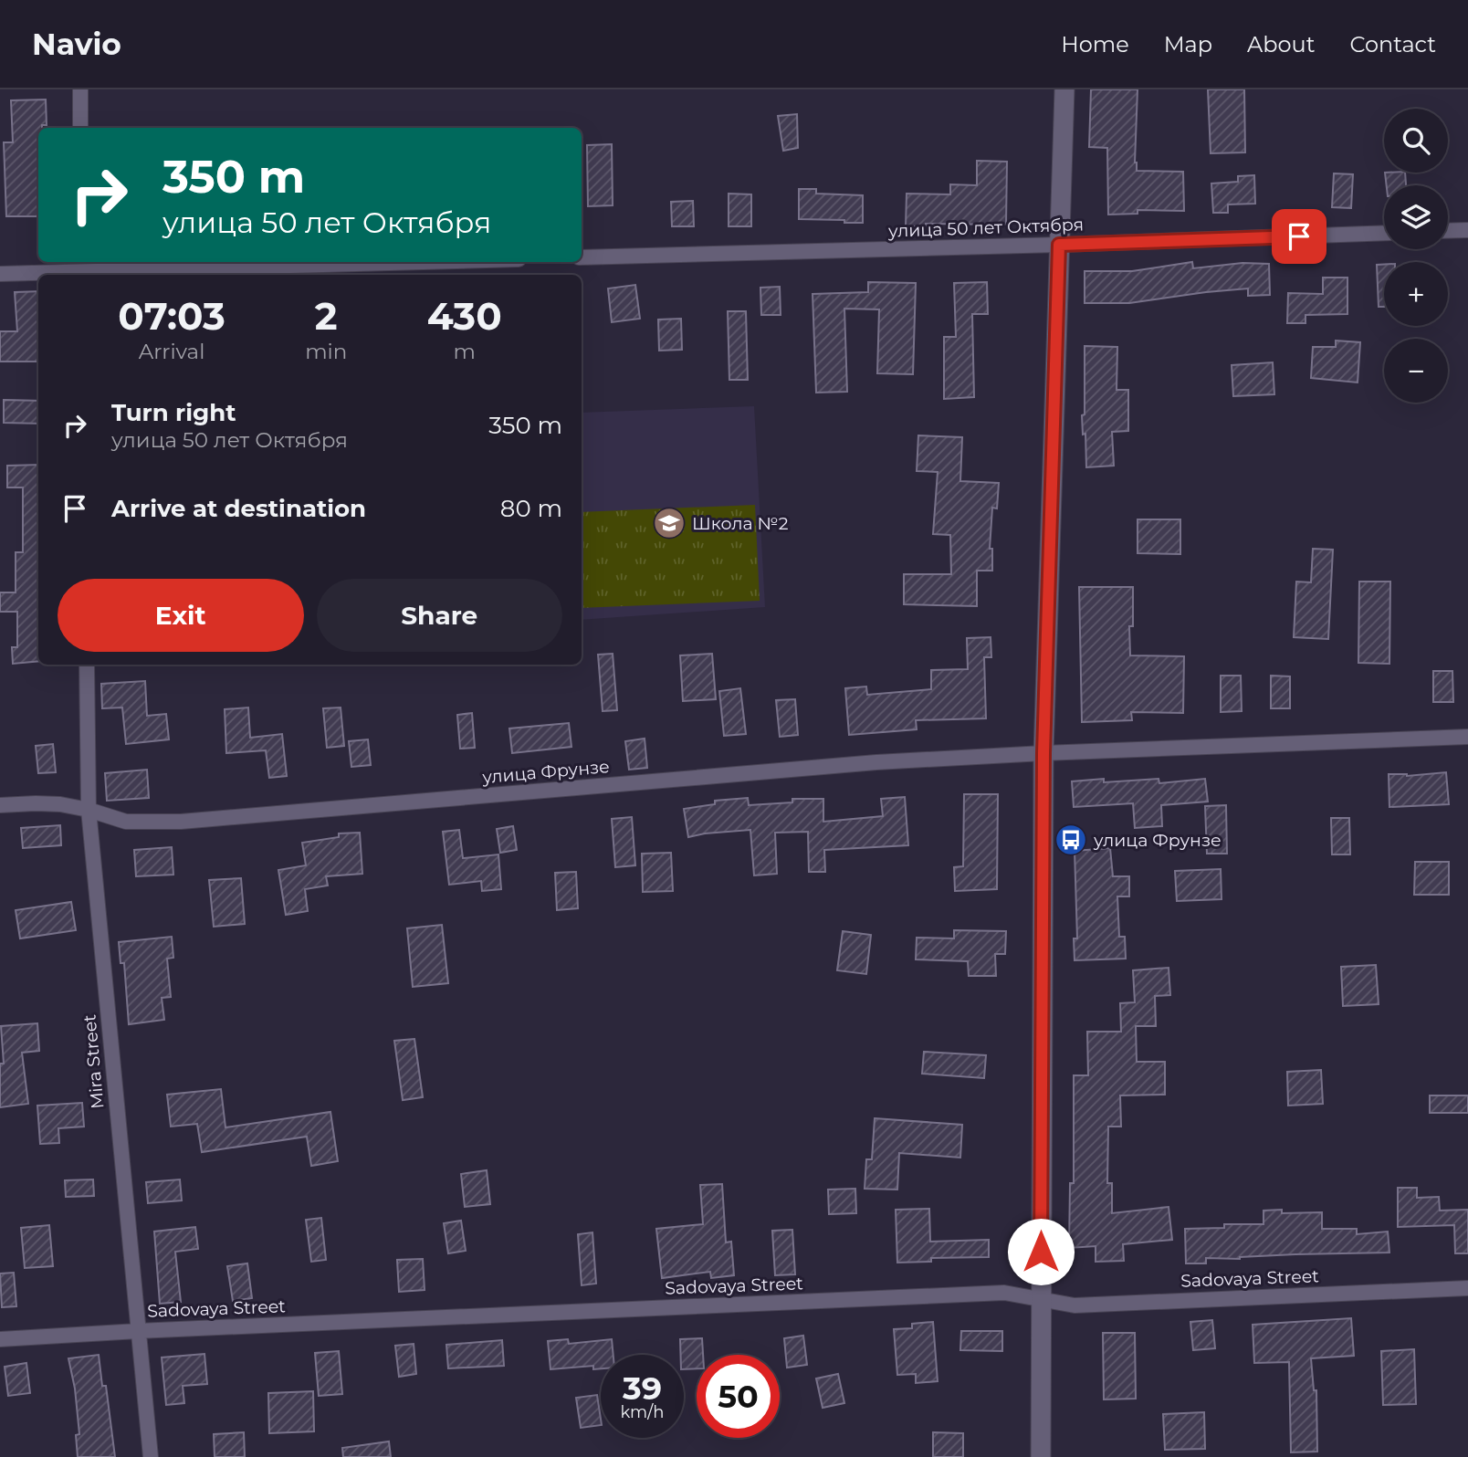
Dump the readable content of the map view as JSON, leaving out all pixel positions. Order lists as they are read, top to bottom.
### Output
{
  "streets": {
    "street": [
      "улица 50 лет Октября",
      "улица Фрунзе",
      "Mira Street",
      "Sadovaya Street"
    ]
  },
  "crossings": [
    ["улица Фрунзе", "Mira Street"],
    ["Mira Street", "Sadovaya Street"]
  ],
  "places": {
    "school or university": ["Школа №2"],
    "bus stop": ["улица Фрунзе"]
  },
  "page": {
    "header": "Navio",
    "nav": [
      "Home",
      "Map",
      "About",
      "Contact"
    ],
    "map_buttons": ["+", "−"],
    "turn": ["350 m", "улица 50 лет Октября"],
    "eta": [
      "07:03",
      "Arrival",
      "2",
      "min",
      "430",
      "m"
    ],
    "list": [
      {
        "name": "Turn right",
        "note": "улица 50 лет Октября",
        "value": "350 m"
      },
      {
        "name": "Arrive at destination",
        "value": "80 m"
      }
    ],
    "buttons": ["Exit", "Share"],
    "speed": "39 km/h",
    "limit": "50"
  }
}
